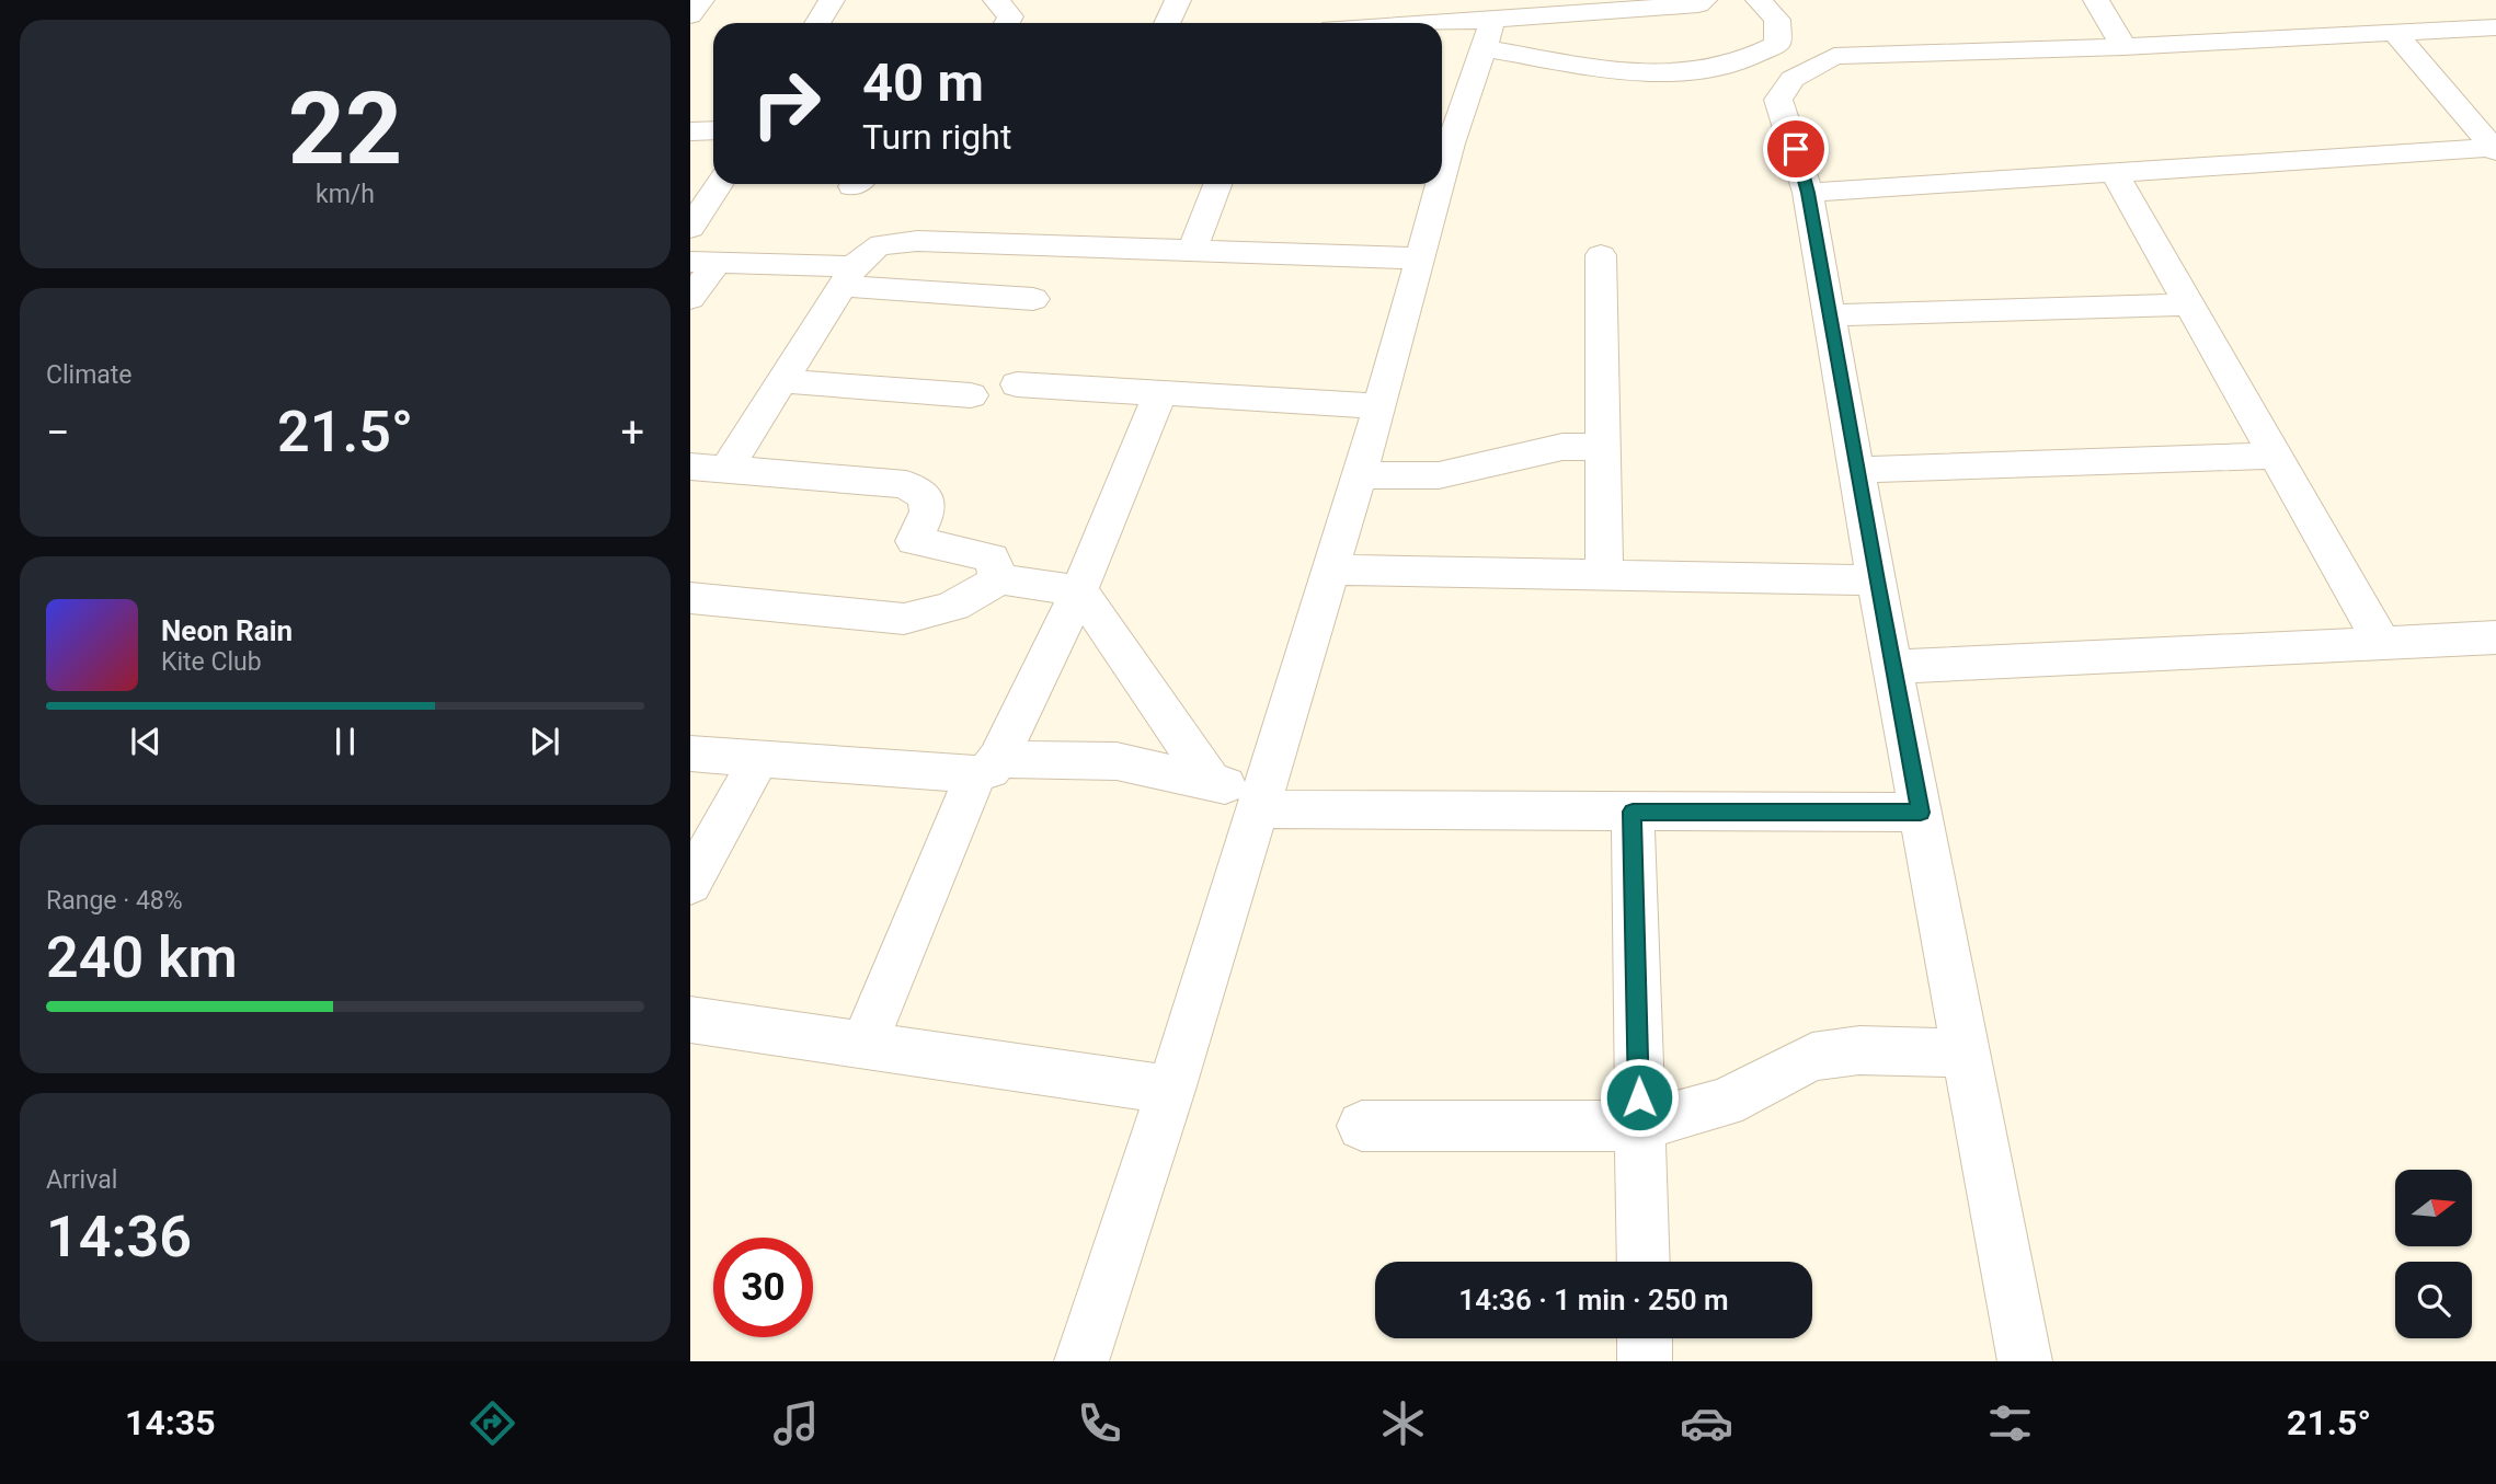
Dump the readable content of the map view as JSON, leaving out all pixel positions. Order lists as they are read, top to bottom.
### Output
{
  "north": "right",
  "page": {
    "tile": [
      ["22", "km/h"],
      "Climate",
      ["Range · 48%", "240 km"],
      ["Arrival", "14:36"]
    ],
    "turn": ["40 m", "Turn right"],
    "heat": ["−", "21.5°", "+"],
    "song": ["Neon Rain", "Kite Club"],
    "limit": "30",
    "trip": "14:36 · 1 min · 250 m",
    "tabs": ["14:35", "21.5°"]
  }
}
